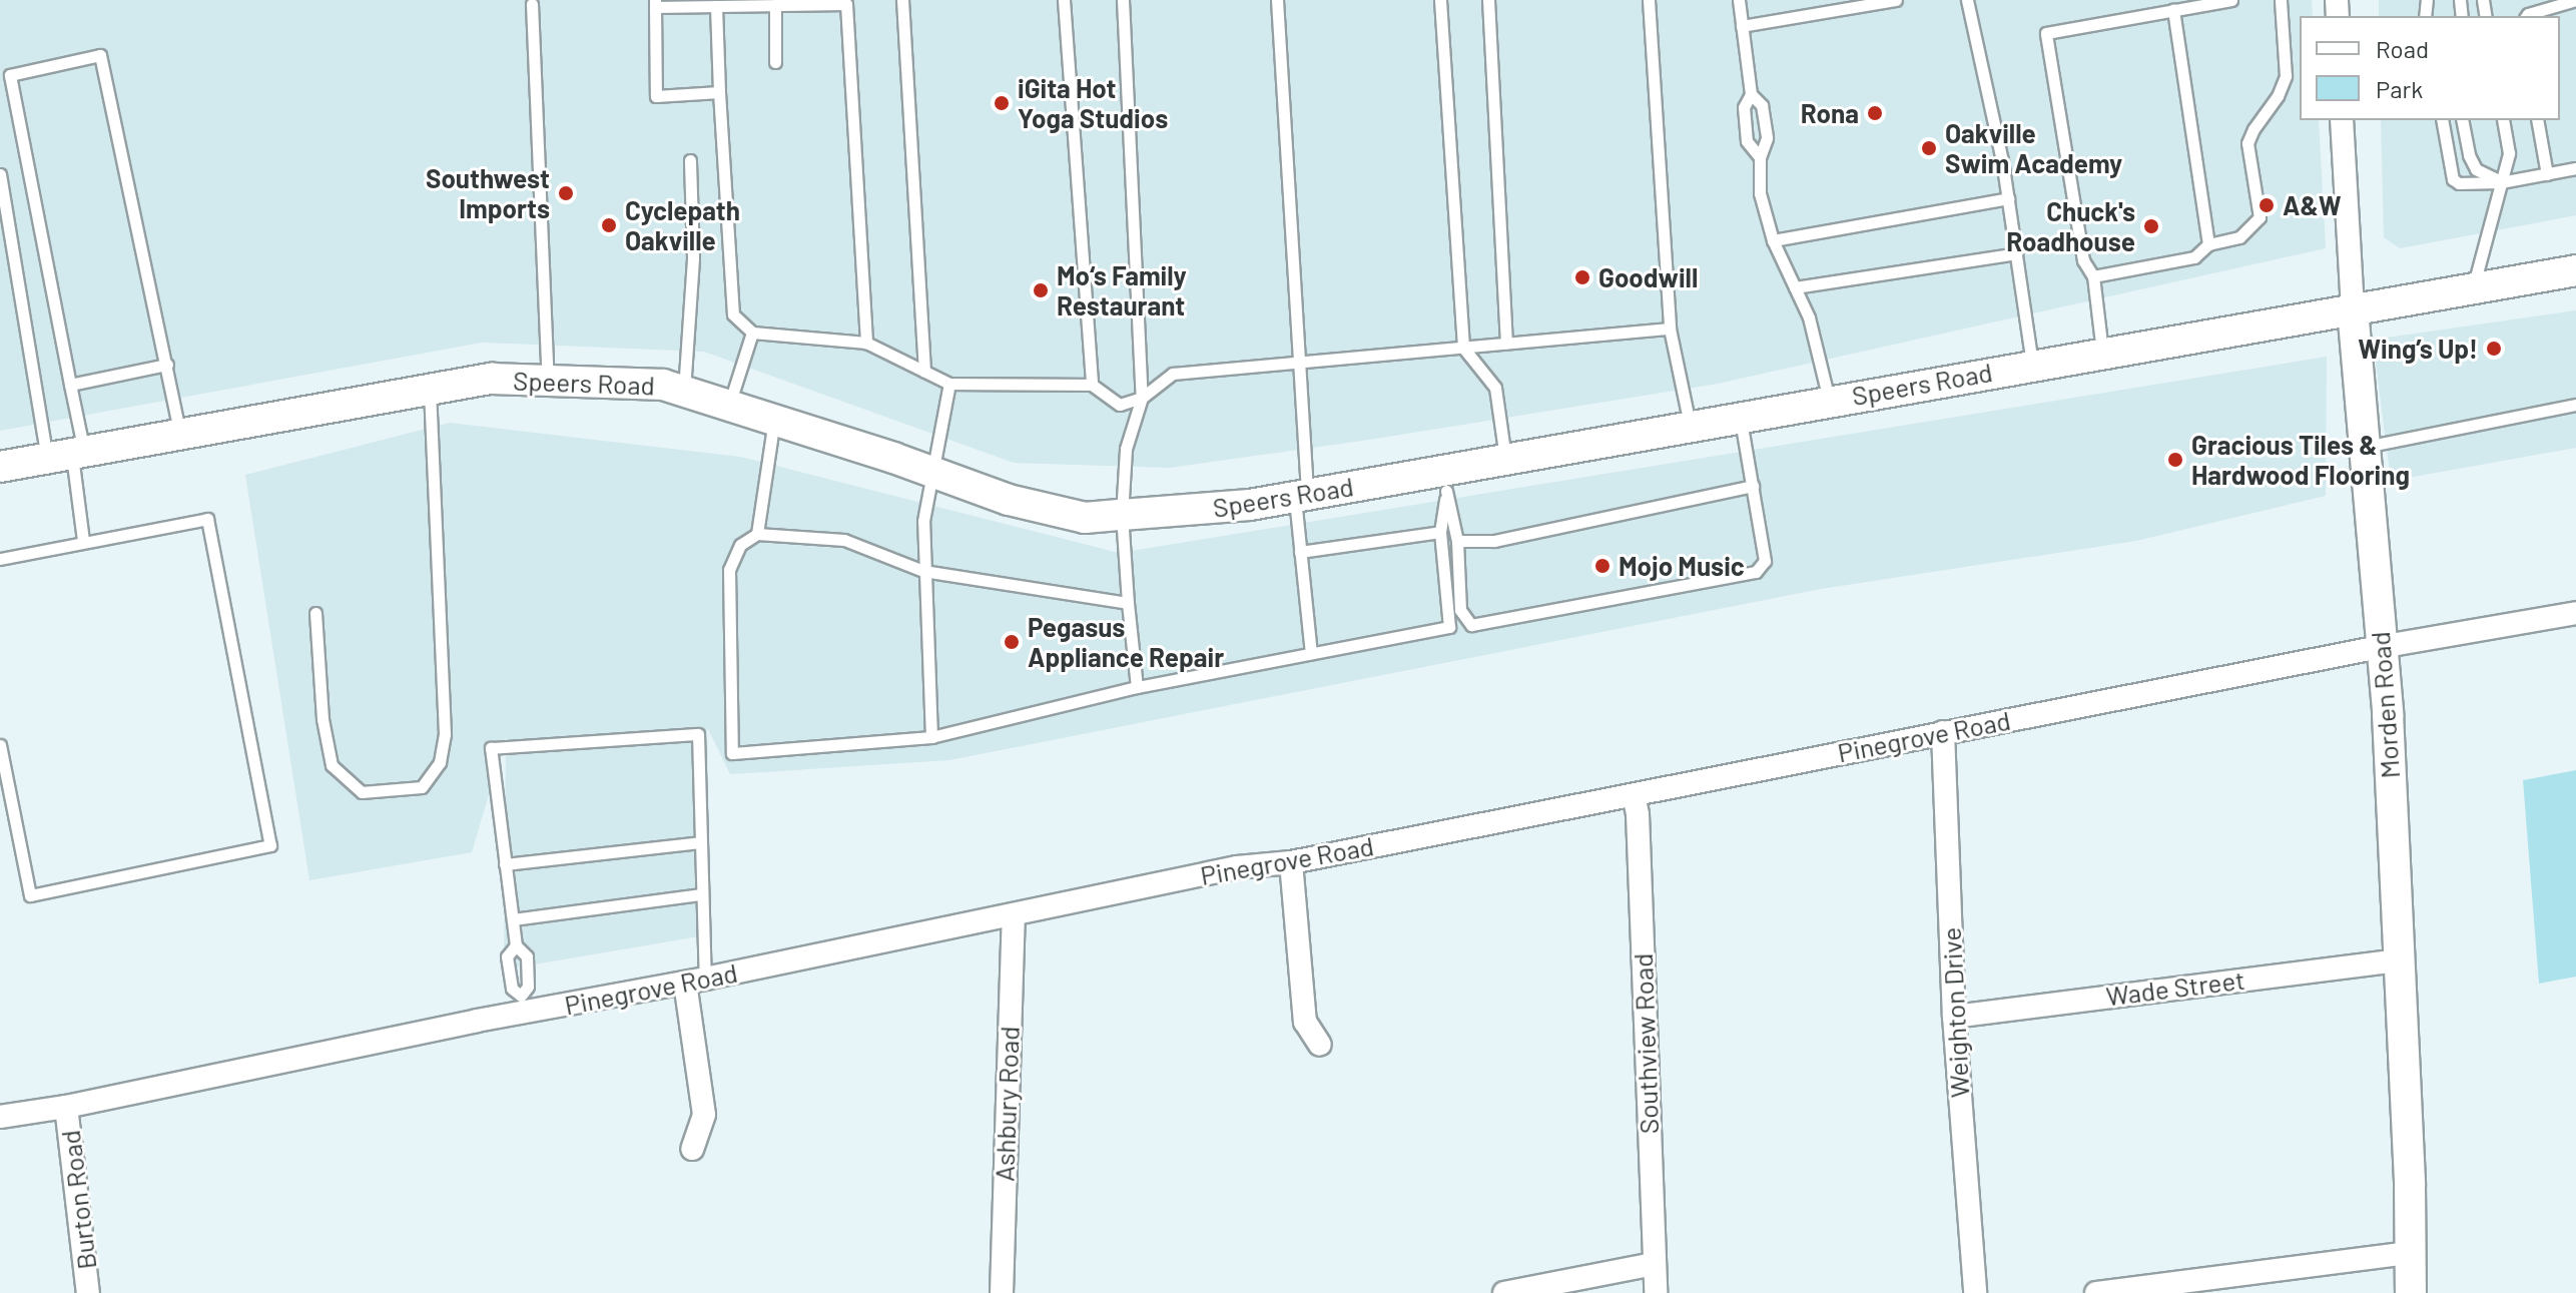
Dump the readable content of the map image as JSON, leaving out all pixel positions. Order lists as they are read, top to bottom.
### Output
{
  "streets": {
    "main road": ["Speers Road", "Morden Road"],
    "street": [
      "Pinegrove Road",
      "Wade Street",
      "Weighton Drive",
      "Southview Road",
      "Ashbury Road",
      "Burton Road"
    ]
  },
  "crossings": [
    ["Speers Road", "Morden Road"],
    ["Morden Road", "Pinegrove Road"],
    ["Morden Road", "Wade Street"],
    ["Pinegrove Road", "Weighton Drive"],
    ["Pinegrove Road", "Southview Road"],
    ["Pinegrove Road", "Ashbury Road"],
    ["Pinegrove Road", "Burton Road"],
    ["Wade Street", "Weighton Drive"]
  ],
  "places": [
    "iGita Hot Yoga Studios",
    "Rona",
    "Oakville Swim Academy",
    "Southwest Imports",
    "A&W",
    "Cyclepath Oakville",
    "Chuck's Roadhouse",
    "Goodwill",
    "Mo‘s Family Restaurant",
    "Wing’s Up!",
    "Gracious Tiles & Hardwood Flooring",
    "Mojo Music",
    "Pegasus Appliance Repair"
  ],
  "legend": ["Road", "Park"]
}
